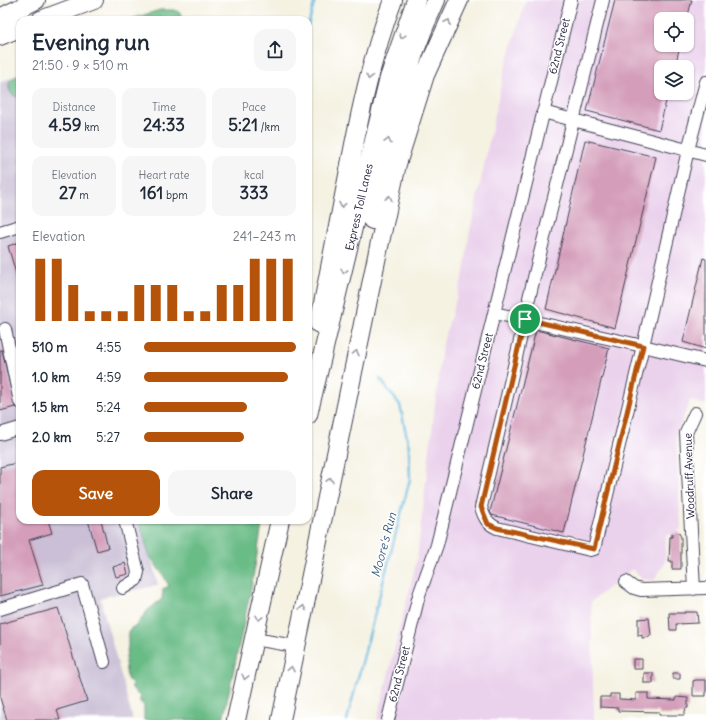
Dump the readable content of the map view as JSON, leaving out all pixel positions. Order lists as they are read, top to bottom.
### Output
{
  "streets": {
    "highway": ["Express Toll Lanes"],
    "street": ["62nd Street", "Woodruff Avenue"]
  },
  "water": ["Moore's Run"],
  "page": {
    "heading": ["Evening run", "21:50 · 9 × 510 m"],
    "stats": [
      ["Distance", "4.59 km"],
      ["Time", "24:33"],
      ["Pace", "5:21 /km"],
      ["Elevation", "27 m"],
      ["Heart rate", "161 bpm"],
      ["kcal", "333"]
    ],
    "chart": ["Elevation", "241–243 m"],
    "list": [
      {
        "name": "510 m",
        "note": "4:55"
      },
      {
        "name": "1.0 km",
        "note": "4:59"
      },
      {
        "name": "1.5 km",
        "note": "5:24"
      },
      {
        "name": "2.0 km",
        "note": "5:27"
      }
    ],
    "buttons": ["Save", "Share"]
  }
}
